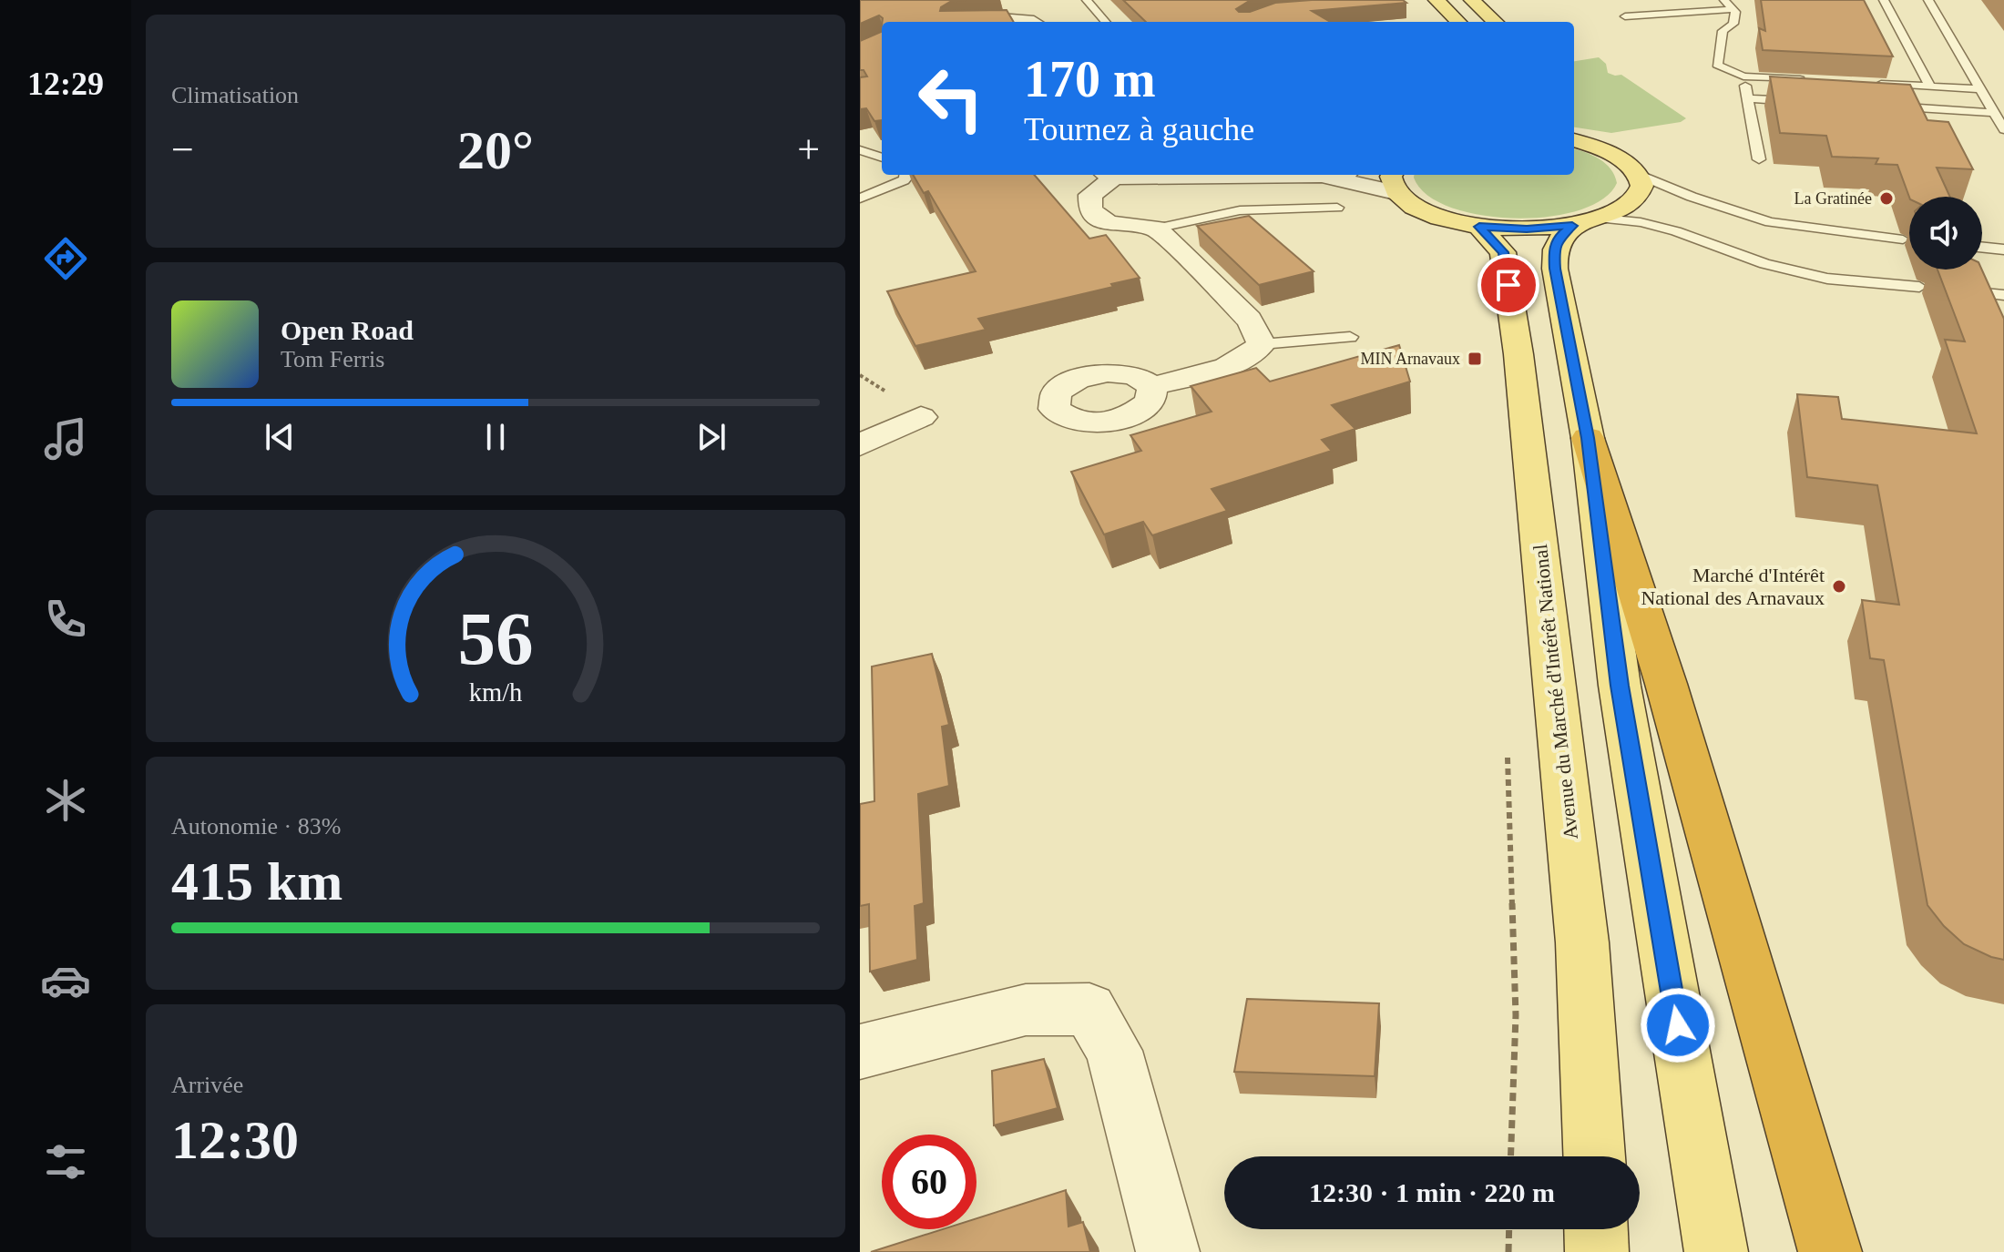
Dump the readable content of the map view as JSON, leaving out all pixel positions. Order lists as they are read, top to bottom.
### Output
{
  "streets": {
    "main road": ["Avenue du Marché d'Intérêt National"]
  },
  "places": {
    "other": ["La Gratinée", "Marché d'Intérêt National des Arnavaux"],
    "transit": ["MIN Arnavaux"]
  },
  "page": {
    "tabs": "12:29",
    "tile": [
      "Climatisation",
      ["Autonomie · 83%", "415 km"],
      ["Arrivée", "12:30"]
    ],
    "turn": ["170 m", "Tournez à gauche"],
    "heat": ["−", "20°", "+"],
    "song": ["Open Road", "Tom Ferris"],
    "limit": "60",
    "trip": "12:30 · 1 min · 220 m",
    "gauge": ["56", "km/h"]
  }
}
